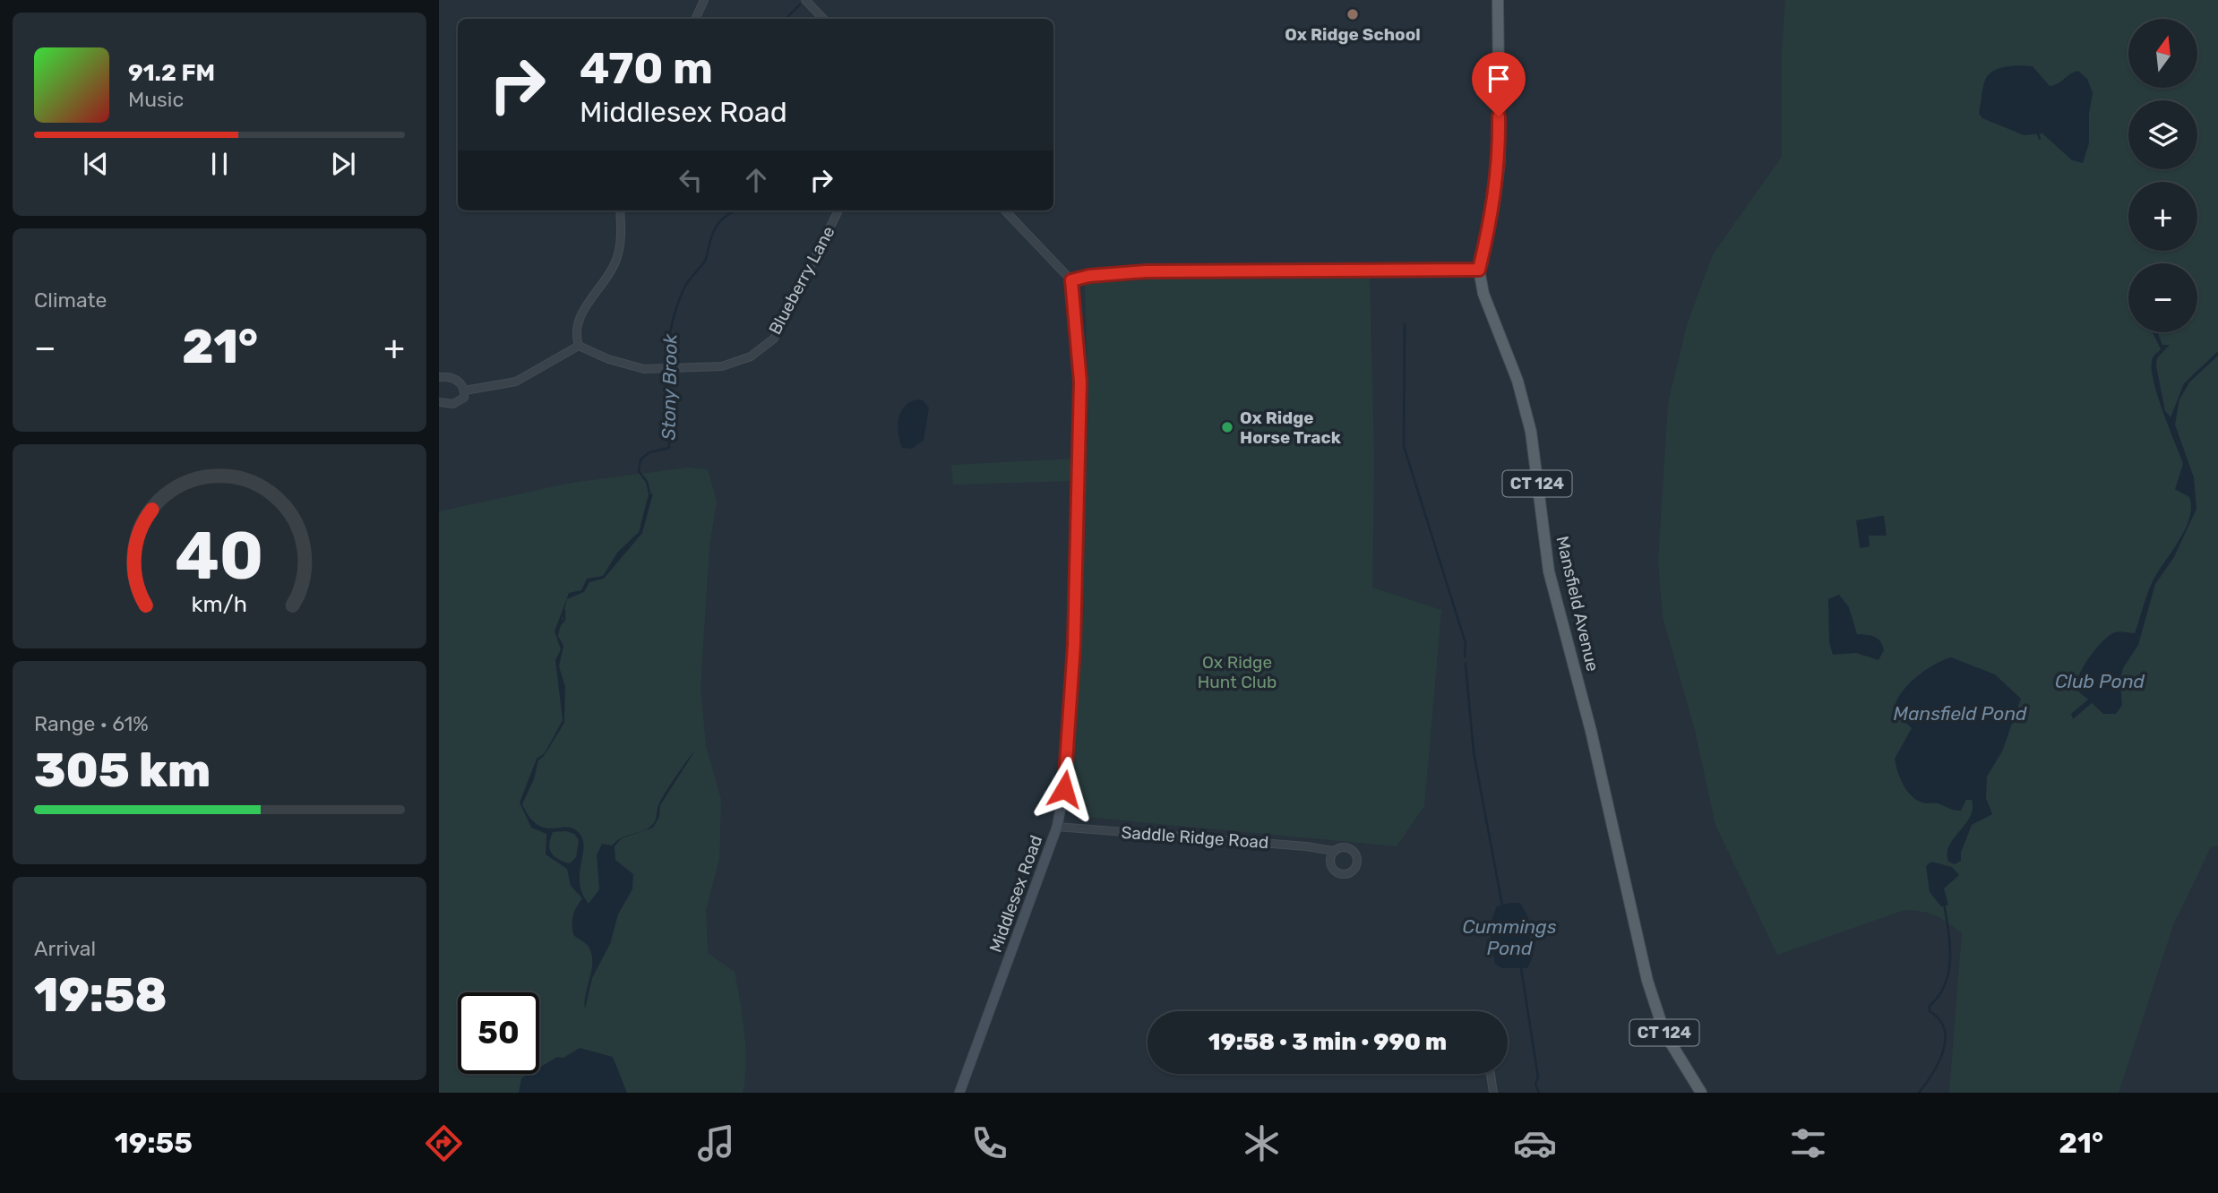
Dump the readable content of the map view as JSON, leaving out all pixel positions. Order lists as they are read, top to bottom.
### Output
{
  "streets": {
    "main road": ["CT 124", "Mansfield Avenue", "Middlesex Road"],
    "street": ["Blueberry Lane", "Saddle Ridge Road"]
  },
  "crossings": [
    ["Saddle Ridge Road", "Middlesex Road"]
  ],
  "water": [
    "Stony Brook",
    "Club Pond",
    "Mansfield Pond",
    "Cummings Pond"
  ],
  "parks": ["Ox Ridge Hunt Club"],
  "places": ["Ox Ridge School", "Ox Ridge Horse Track"],
  "north": "top",
  "page": {
    "map_buttons": ["+", "−"],
    "turn": ["470 m", "Middlesex Road"],
    "song": ["91.2 FM", "Music"],
    "tile": [
      "Climate",
      ["Range · 61%", "305 km"],
      ["Arrival", "19:58"]
    ],
    "heat": ["−", "21°", "+"],
    "limit": "50",
    "trip": "19:58 · 3 min · 990 m",
    "tabs": ["19:55", "21°"],
    "gauge": ["40", "km/h"]
  }
}
